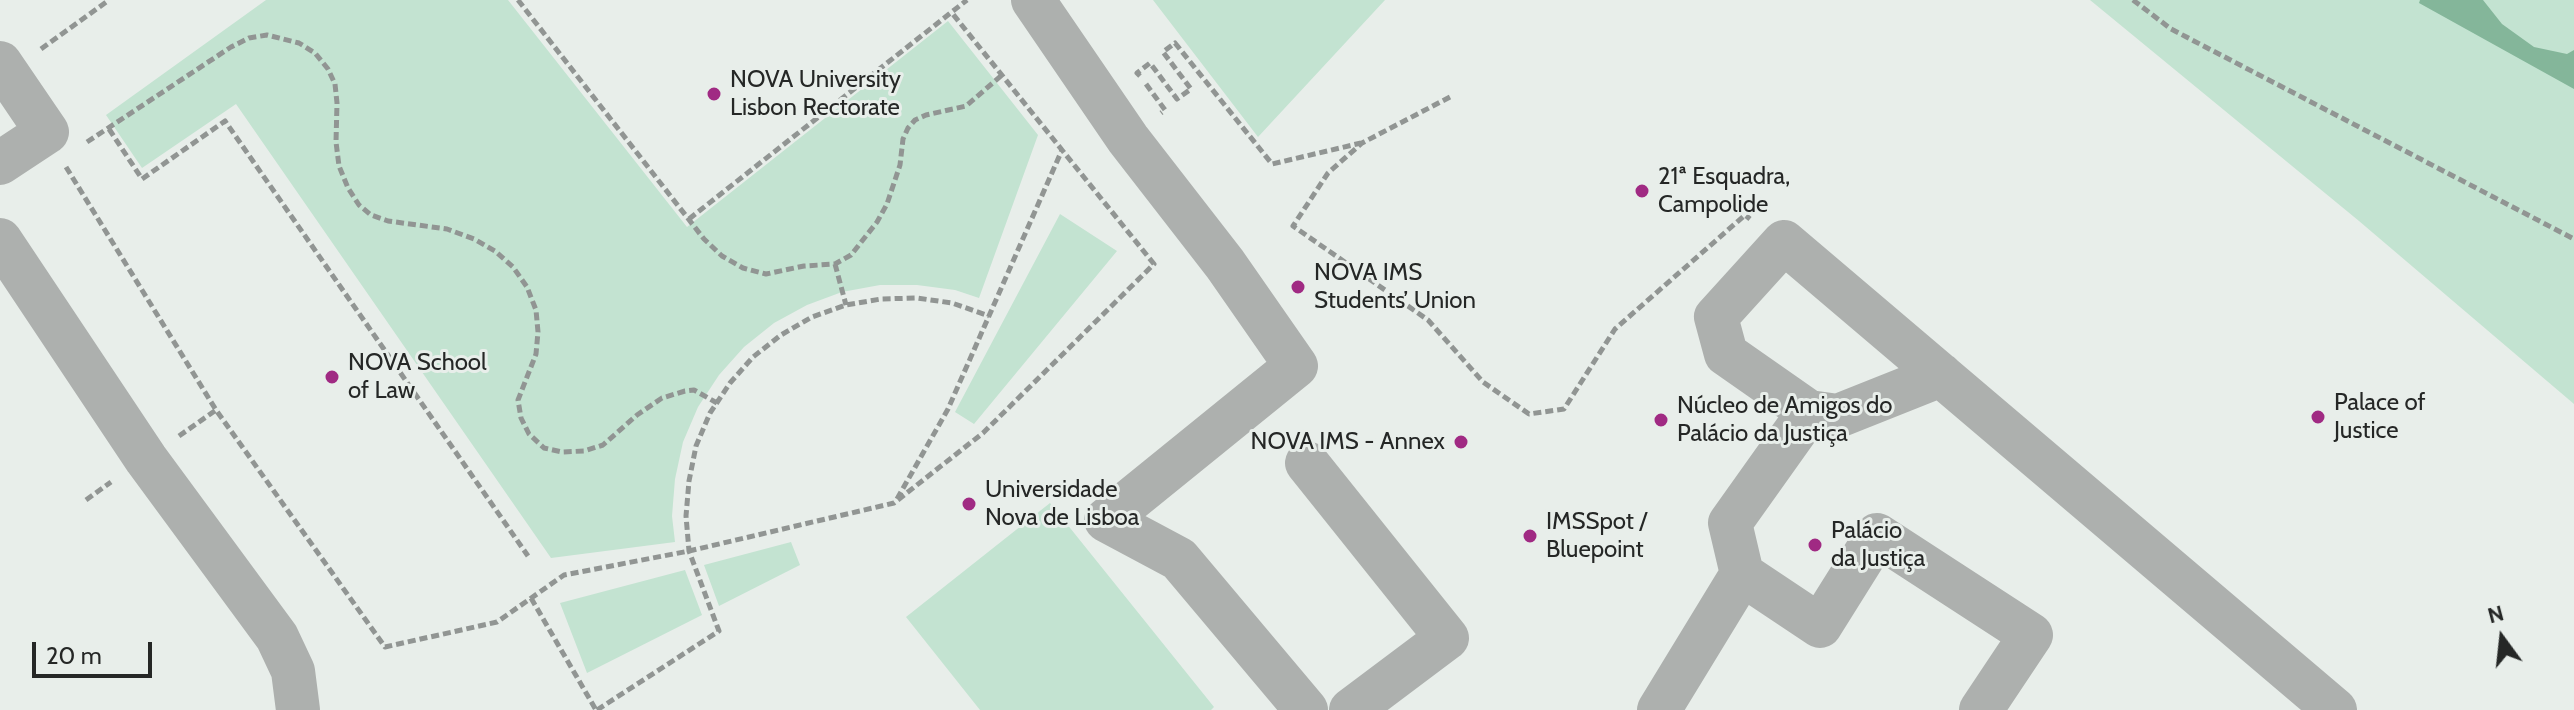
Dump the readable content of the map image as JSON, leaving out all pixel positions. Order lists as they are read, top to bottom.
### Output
{
  "places": [
    "NOVA University Lisbon Rectorate",
    "21ª Esquadra, Campolide",
    "NOVA IMS Students’ Union",
    "NOVA School of Law",
    "Palace of Justice",
    "Núcleo de Amigos do Palácio da Justiça",
    "NOVA IMS - Annex",
    "Universidade Nova de Lisboa",
    "IMSSpot / Bluepoint",
    "Palácio da Justiça"
  ],
  "scale_bar": "20 m",
  "north": "top"
}
